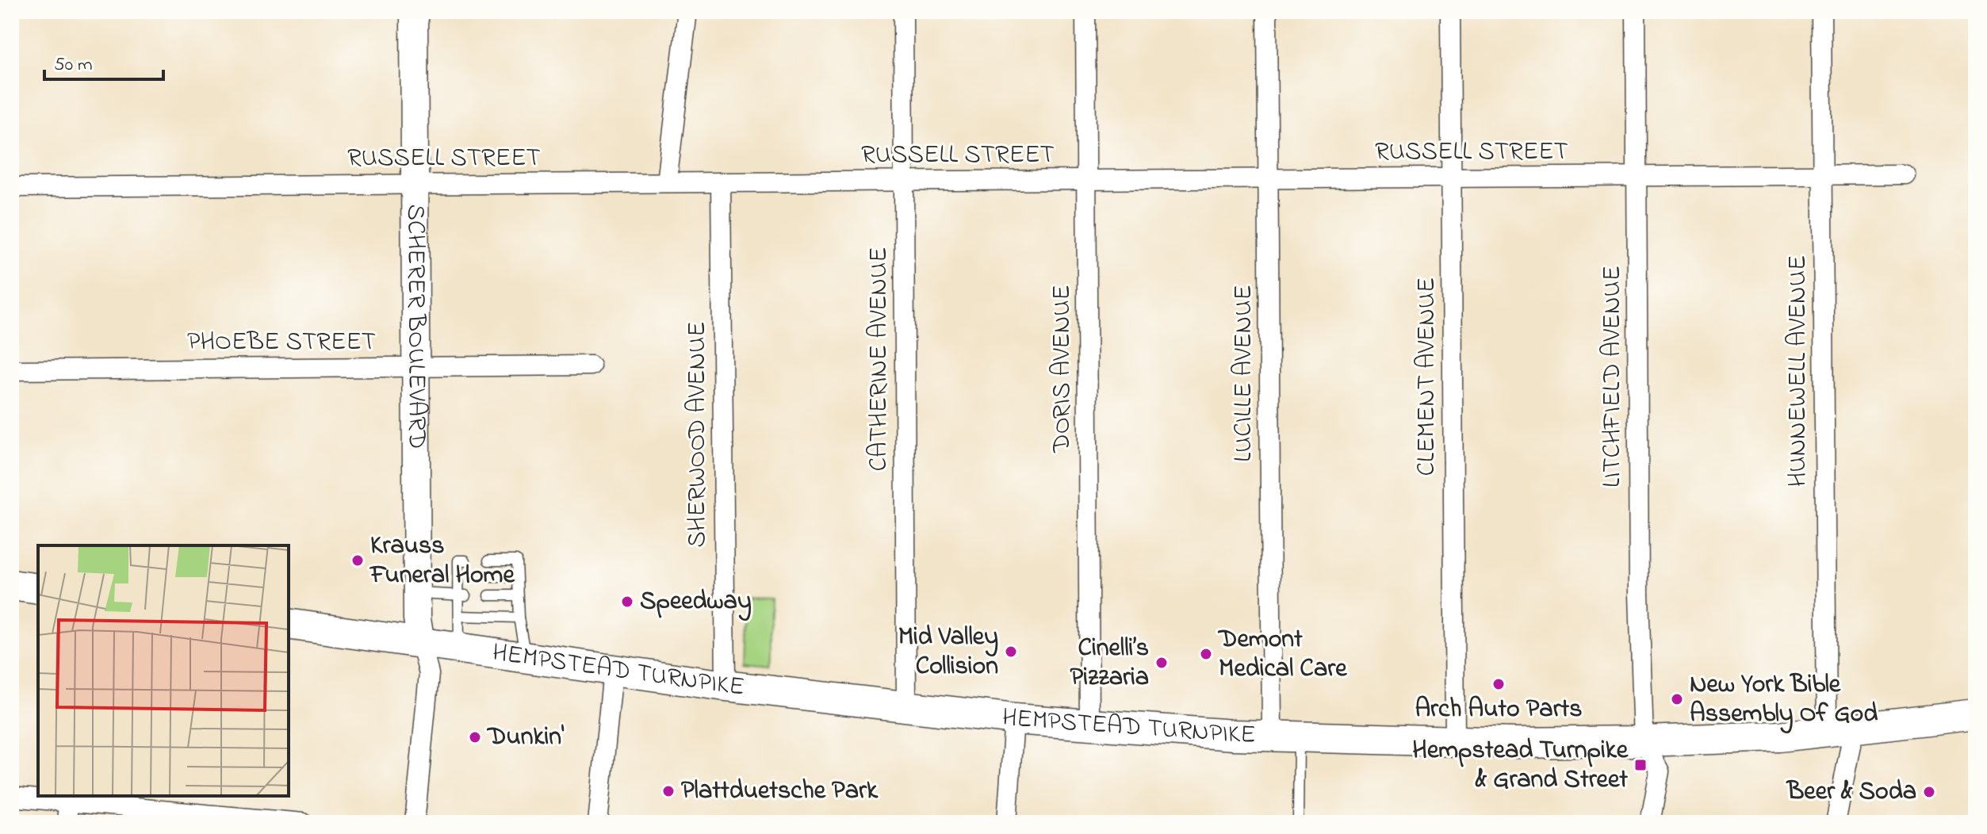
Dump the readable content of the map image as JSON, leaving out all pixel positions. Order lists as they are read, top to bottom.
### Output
{
  "streets": {
    "main road": ["HEMPSTEAD TURNPIKE"],
    "street": [
      "RUSSELL STREET",
      "SCHERER BOULEVARD",
      "PHOEBE STREET",
      "CATHERINE AVENUE",
      "DORIS AVENUE",
      "HUNNEWELL AVENUE",
      "LUCILLE AVENUE",
      "CLEMENT AVENUE",
      "LITCHFIELD AVENUE",
      "SHERWOOD AVENUE"
    ]
  },
  "crossings": [
    ["RUSSELL STREET", "SCHERER BOULEVARD"],
    ["RUSSELL STREET", "CATHERINE AVENUE"],
    ["RUSSELL STREET", "DORIS AVENUE"],
    ["RUSSELL STREET", "HUNNEWELL AVENUE"],
    ["RUSSELL STREET", "LUCILLE AVENUE"],
    ["RUSSELL STREET", "CLEMENT AVENUE"],
    ["RUSSELL STREET", "LITCHFIELD AVENUE"],
    ["RUSSELL STREET", "SHERWOOD AVENUE"],
    ["SCHERER BOULEVARD", "PHOEBE STREET"],
    ["SCHERER BOULEVARD", "HEMPSTEAD TURNPIKE"],
    ["CATHERINE AVENUE", "HEMPSTEAD TURNPIKE"],
    ["DORIS AVENUE", "HEMPSTEAD TURNPIKE"],
    ["HUNNEWELL AVENUE", "HEMPSTEAD TURNPIKE"],
    ["LUCILLE AVENUE", "HEMPSTEAD TURNPIKE"],
    ["CLEMENT AVENUE", "HEMPSTEAD TURNPIKE"],
    ["LITCHFIELD AVENUE", "HEMPSTEAD TURNPIKE"],
    ["SHERWOOD AVENUE", "HEMPSTEAD TURNPIKE"]
  ],
  "places": {
    "other": [
      "Krauss Funeral Home",
      "Speedway",
      "Mid Valley Collision",
      "Demont Medical Care",
      "Cinelli’s Pizzaria",
      "Arch Auto Parts",
      "New York Bible Assembly Of God",
      "Dunkin'",
      "Plattduetsche Park",
      "Beer & Soda"
    ],
    "transit": ["Hempstead Turnpike & Grand Street"]
  },
  "scale_bar": "50 m"
}
